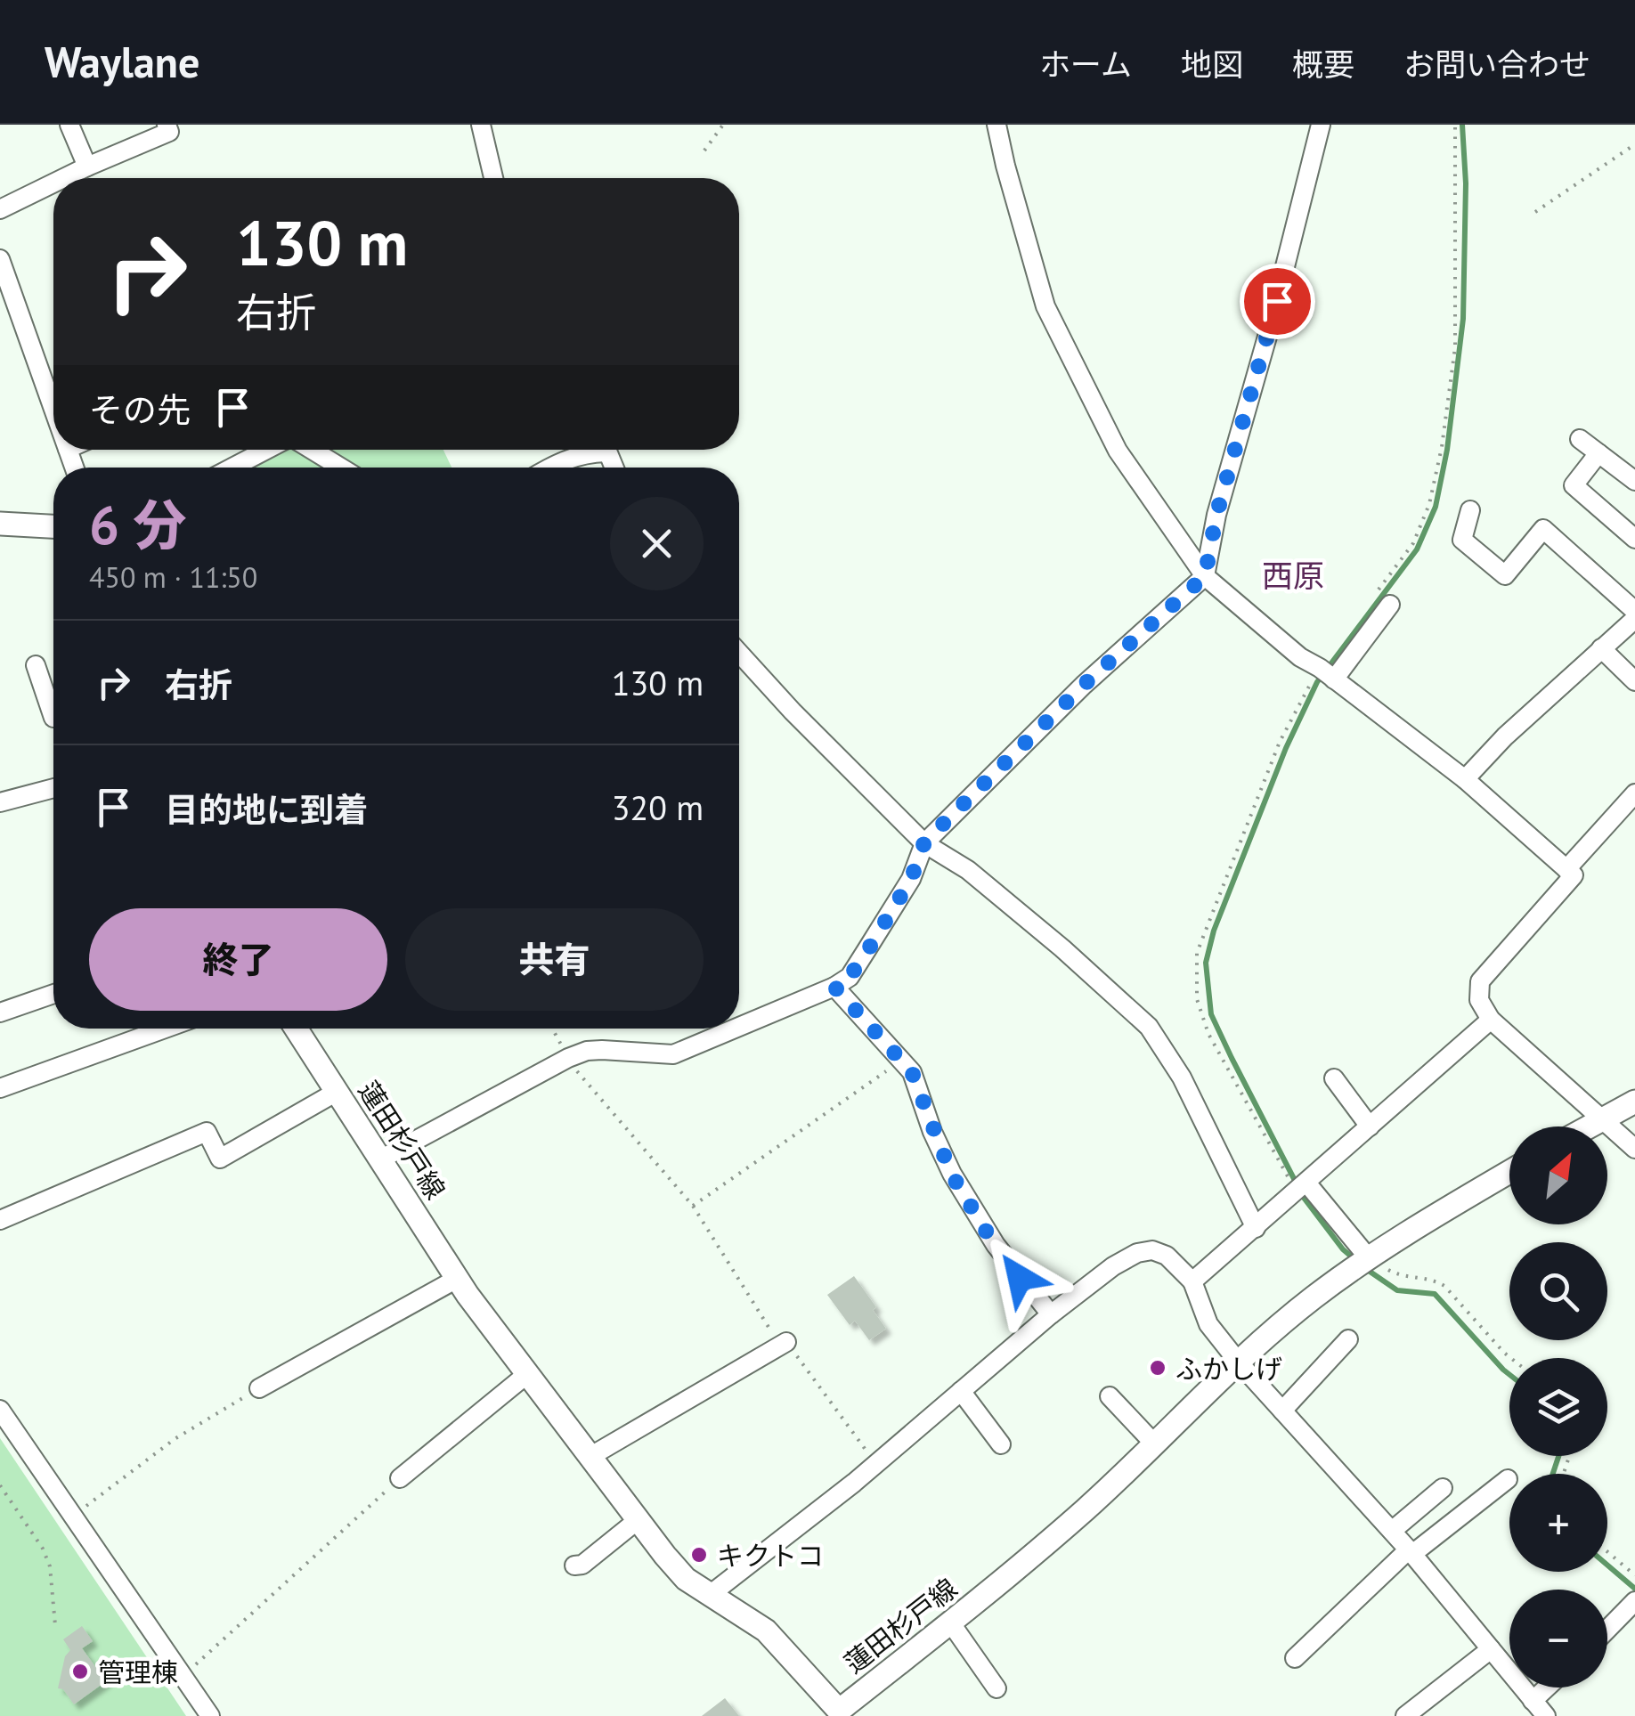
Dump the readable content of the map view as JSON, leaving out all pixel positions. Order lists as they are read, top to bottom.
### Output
{
  "streets": {
    "main road": ["蓮田杉戸線"]
  },
  "districts": ["西原"],
  "places": ["ふかしげ", "キクトコ", "管理棟"],
  "north": "top right",
  "page": {
    "header": "Waylane",
    "nav": [
      "ホーム",
      "地図",
      "概要",
      "お問い合わせ"
    ],
    "turn": ["130 m", "右折"],
    "then": "その先",
    "heading": ["6 分", "450 m · 11:50"],
    "list": [
      {
        "name": "右折",
        "value": "130 m"
      },
      {
        "name": "目的地に到着",
        "value": "320 m"
      }
    ],
    "buttons": ["終了", "共有"],
    "map_buttons": ["+", "−"]
  }
}
